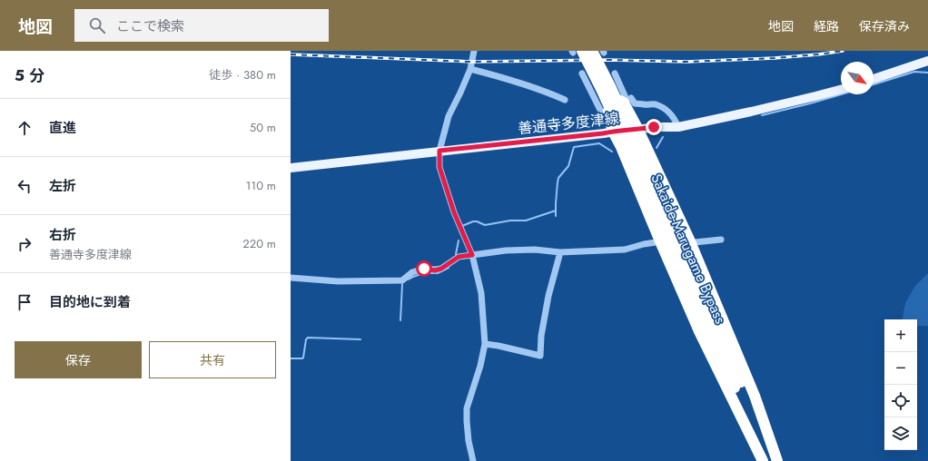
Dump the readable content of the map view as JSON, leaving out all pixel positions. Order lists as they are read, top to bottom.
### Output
{
  "streets": {
    "highway": ["Sakaide-Marugame Bypass"],
    "main road": ["善通寺多度津線"]
  },
  "north": "bottom right",
  "page": {
    "header": "地図",
    "search": "ここで検索",
    "nav": ["地図", "経路", "保存済み"],
    "heading": ["5 分", "徒歩 · 380 m"],
    "list": [
      ["直進", "50 m"],
      ["左折", "110 m"],
      ["右折", "善通寺多度津線", "220 m"],
      "目的地に到着"
    ],
    "map_buttons": ["+", "−"],
    "buttons": ["保存", "共有"]
  }
}
